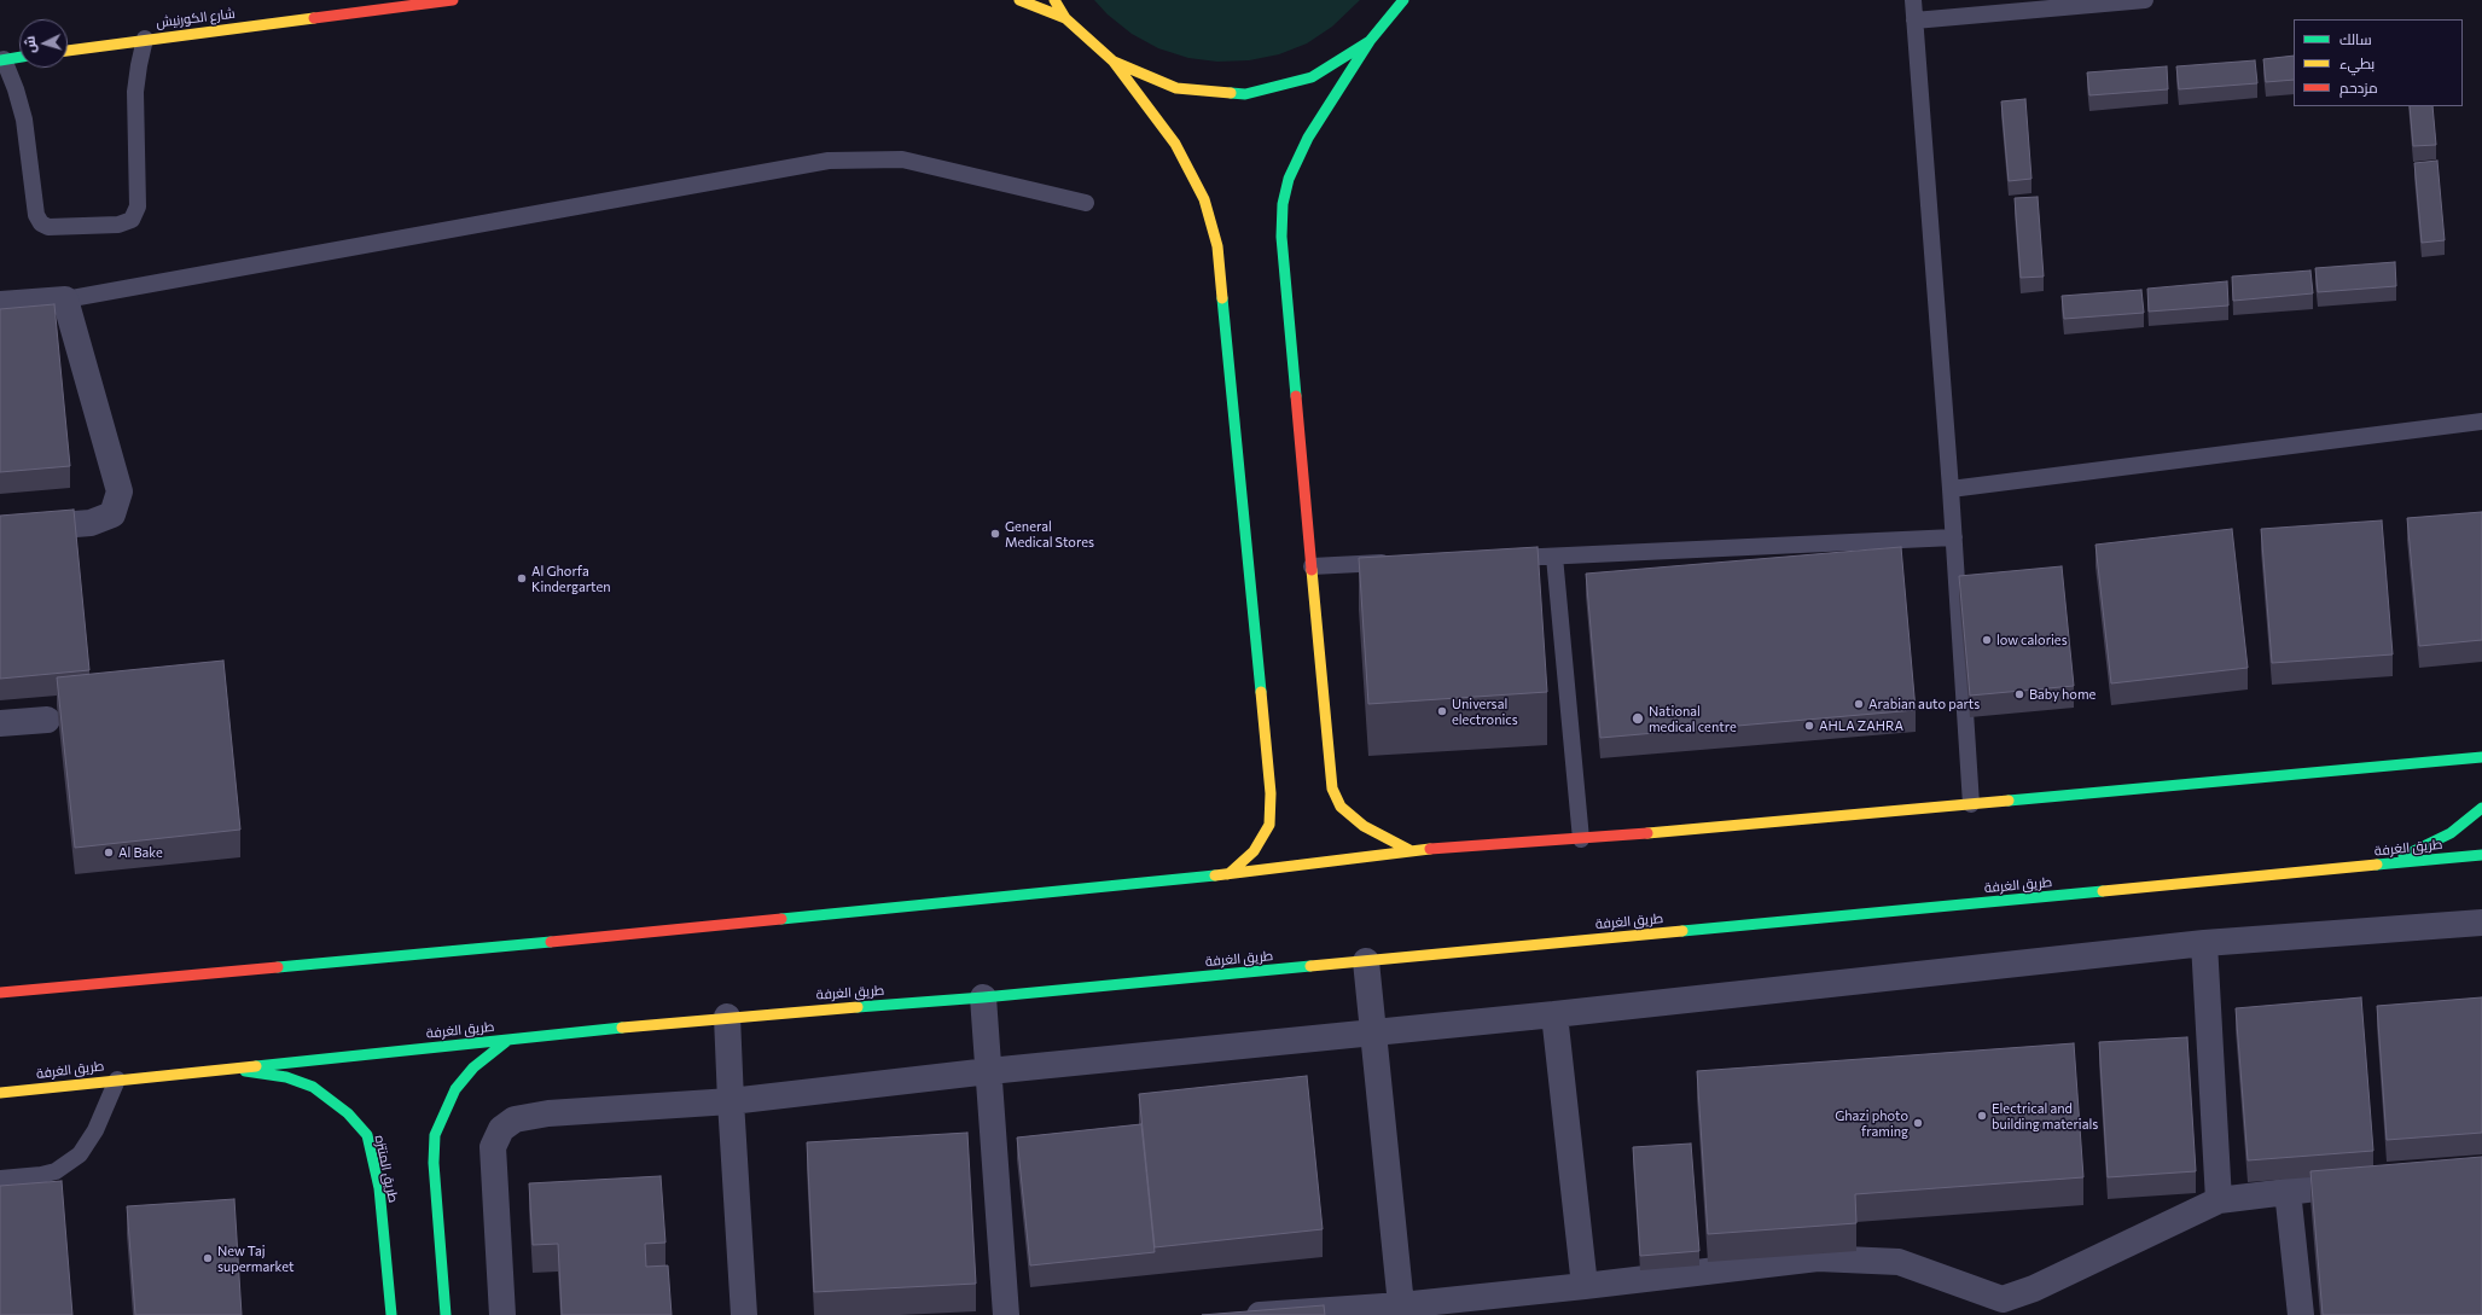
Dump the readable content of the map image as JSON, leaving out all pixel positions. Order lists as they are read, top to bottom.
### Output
{
  "streets": {
    "main road": ["شارع الكورنيش", "طريق الغرفة", "طريق المنتزه"]
  },
  "crossings": [
    ["طريق الغرفة", "طريق المنتزه"]
  ],
  "places": [
    "General Medical Stores",
    "Al Ghorfa Kindergarten",
    "low calories",
    "Baby home",
    "Arabian auto parts",
    "Universal electronics",
    "National medical centre",
    "AHLA ZAHRA",
    "Al Bake",
    "Electrical and building materials",
    "Ghazi photo framing",
    "New Taj supermarket"
  ],
  "legend": ["سالك", "بطيء", "مزدحم"],
  "north": "left"
}
